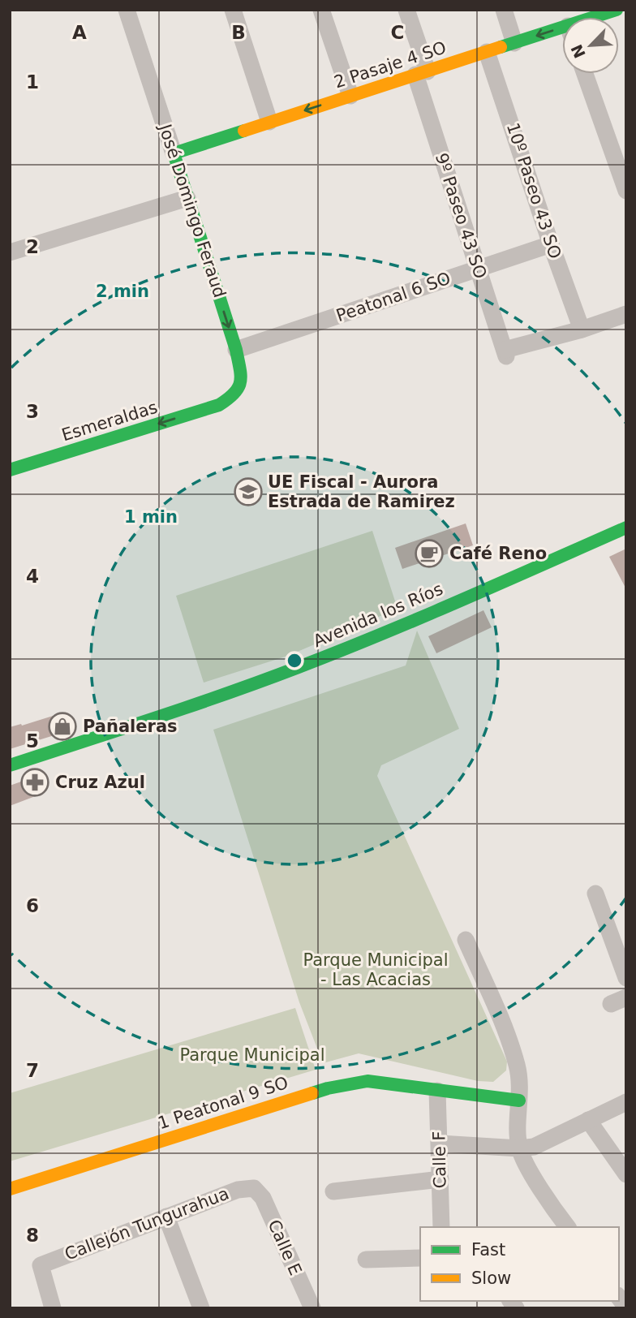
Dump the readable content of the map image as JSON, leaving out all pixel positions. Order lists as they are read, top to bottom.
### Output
{
  "streets": {
    "street": [
      "2 Pasaje 4 SO",
      "10º Paseo 43 SO",
      "José Domingo Feraud",
      "9º Paseo 43 SO",
      "Peatonal 6 SO",
      "Esmeraldas",
      "Avenida los Ríos",
      "1 Peatonal 9 SO",
      "Calle F",
      "Callejón Tungurahua",
      "Calle E"
    ]
  },
  "crossings": [
    ["2 Pasaje 4 SO", "10º Paseo 43 SO"],
    ["2 Pasaje 4 SO", "José Domingo Feraud"],
    ["2 Pasaje 4 SO", "9º Paseo 43 SO"],
    ["10º Paseo 43 SO", "9º Paseo 43 SO"],
    ["10º Paseo 43 SO", "Peatonal 6 SO"],
    ["José Domingo Feraud", "Peatonal 6 SO"],
    ["José Domingo Feraud", "Esmeraldas"],
    ["9º Paseo 43 SO", "Peatonal 6 SO"],
    ["1 Peatonal 9 SO", "Calle F"],
    ["Callejón Tungurahua", "Calle E"]
  ],
  "one_way": ["José Domingo Feraud", "Esmeraldas"],
  "parks": ["Parque Municipal - Las Acacias", "Parque Municipal"],
  "places": {
    "school or university": ["UE Fiscal - Aurora Estrada de Ramirez"],
    "cafe": ["Café Reno"],
    "shop": ["Pañaleras"],
    "pharmacy": ["Cruz Azul"]
  },
  "legend": ["Fast", "Slow"],
  "north": "bottom left",
  "grid": {
    "columns": ["A", "B", "C"],
    "rows": [
      "1",
      "2",
      "3",
      "4",
      "5",
      "6",
      "7",
      "8"
    ]
  },
  "rings": ["2 min", "1 min"]
}
